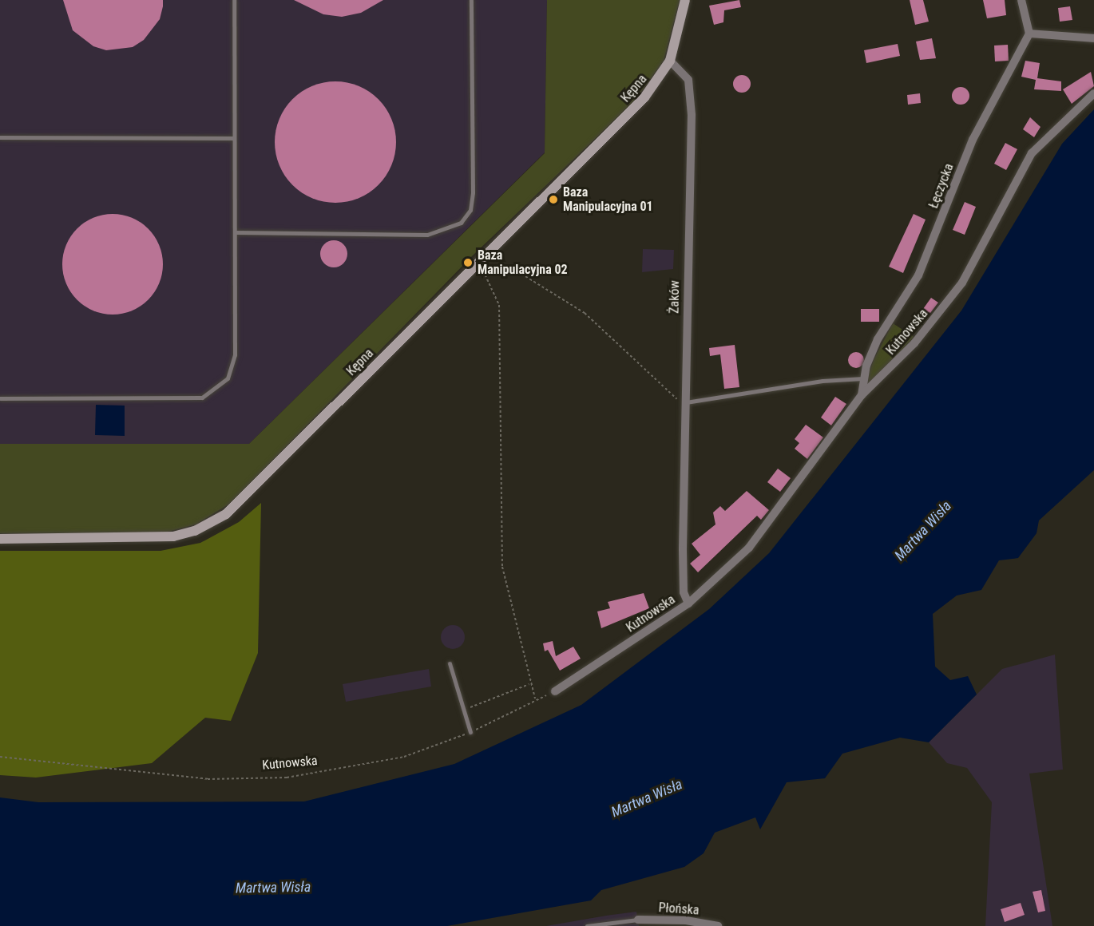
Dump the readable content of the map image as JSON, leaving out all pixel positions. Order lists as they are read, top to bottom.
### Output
{
  "streets": {
    "street": [
      "Kępna",
      "Łęczycka",
      "Żaków",
      "Kutnowska",
      "Płońska"
    ]
  },
  "crossings": [
    ["Kępna", "Żaków"],
    ["Łęczycka", "Kutnowska"],
    ["Żaków", "Kutnowska"]
  ],
  "water": ["Martwa Wisła"],
  "places": ["Baza Manipulacyjna 01", "Baza Manipulacyjna 02"]
}
